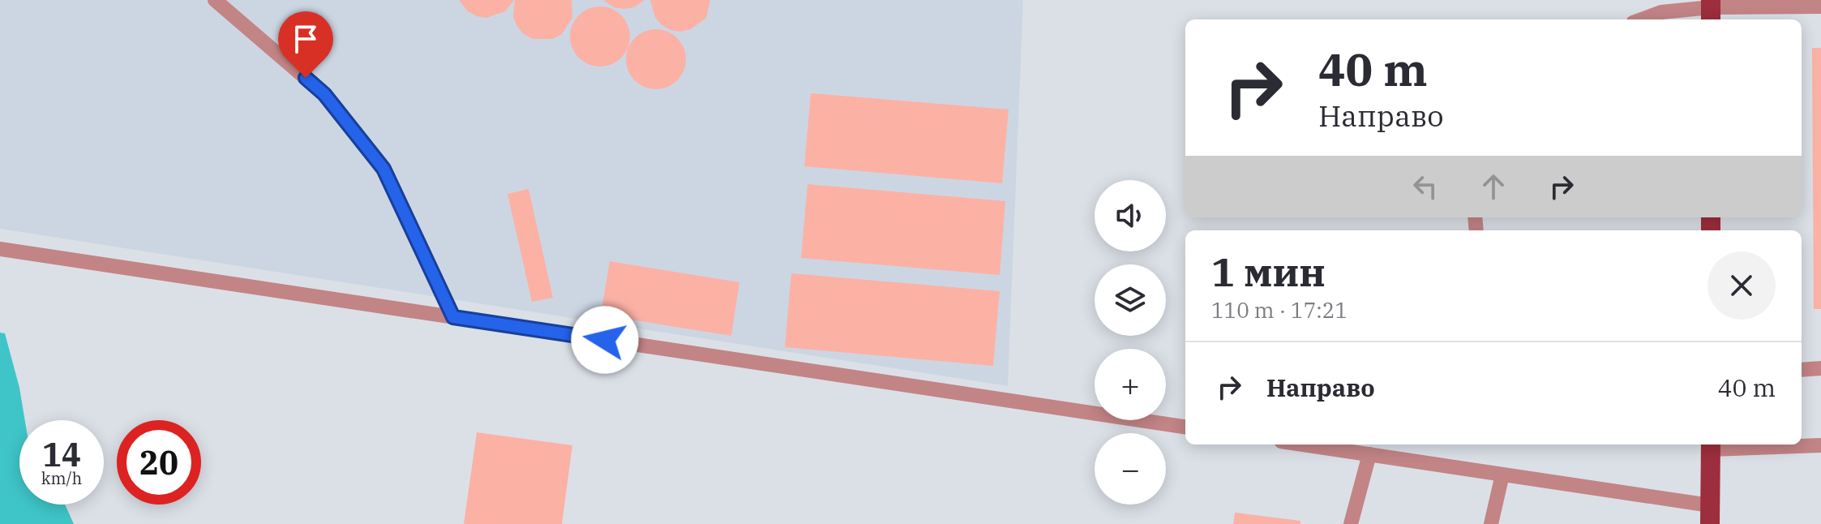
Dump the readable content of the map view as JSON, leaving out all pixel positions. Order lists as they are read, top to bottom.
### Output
{
  "page": {
    "turn": ["40 m", "Направо"],
    "map_buttons": ["+", "−"],
    "heading": ["1 мин", "110 m · 17:21"],
    "list": [
      {
        "name": "Направо",
        "value": "40 m"
      }
    ],
    "speed": "14 km/h",
    "limit": "20"
  }
}
